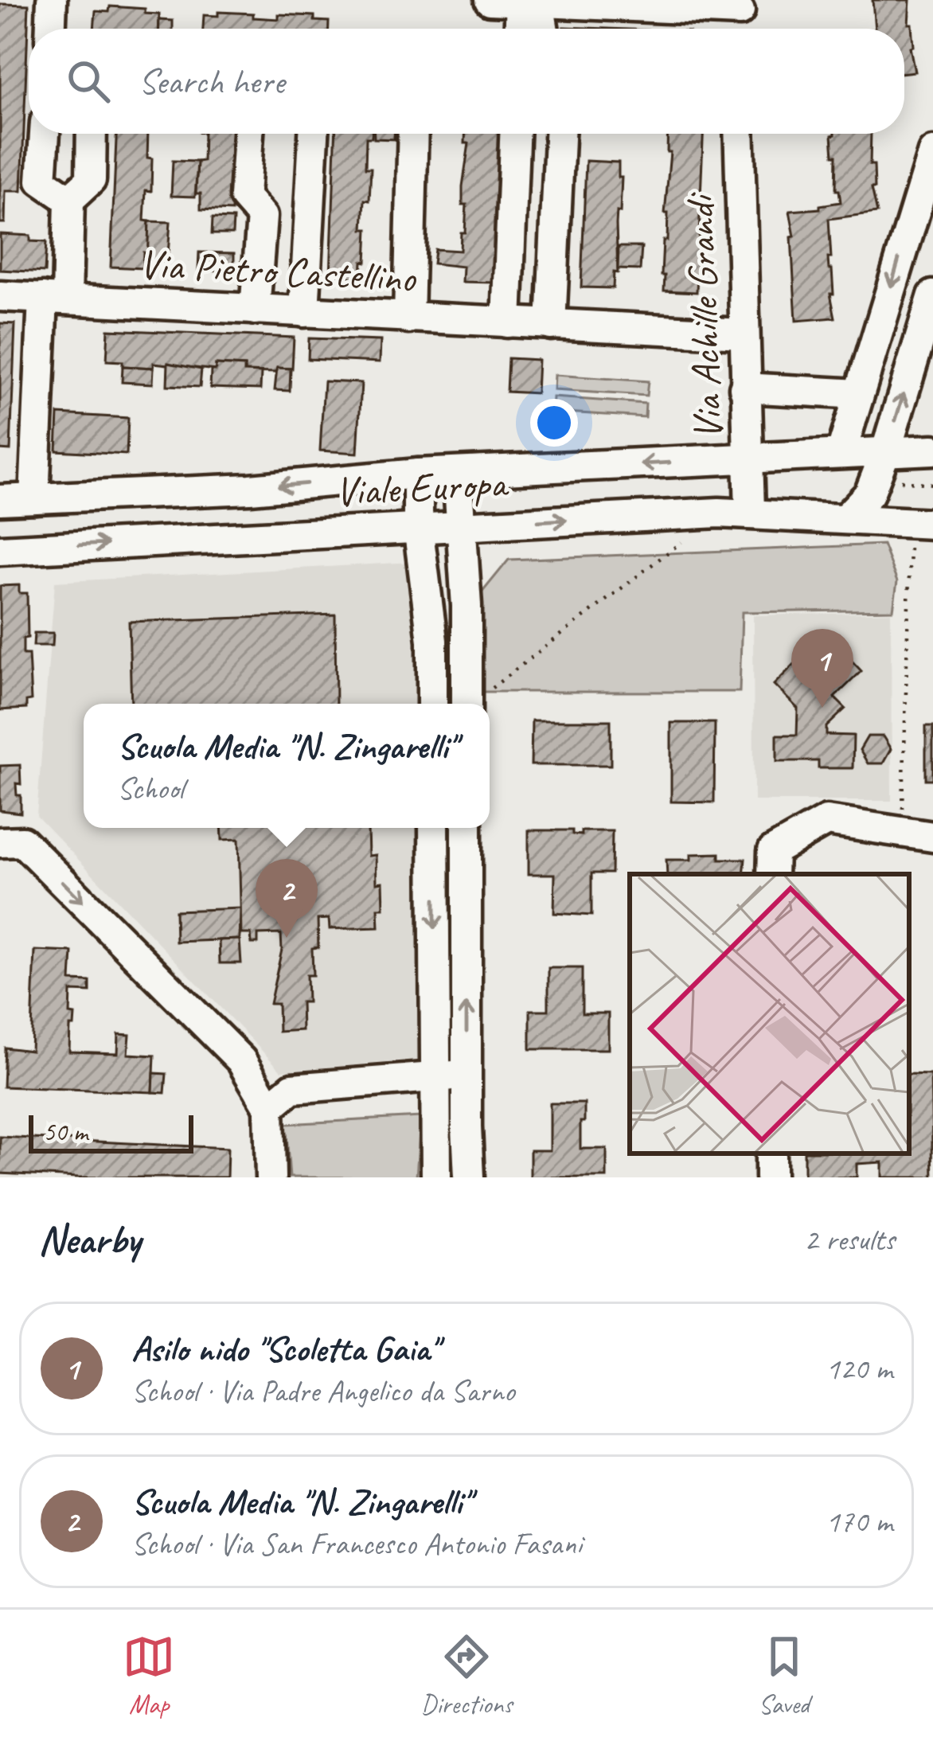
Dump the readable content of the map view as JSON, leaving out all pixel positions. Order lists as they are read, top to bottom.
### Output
{
  "streets": {
    "street": ["Via Pietro Castellino", "Via Achille Grandi", "Viale Europa"]
  },
  "crossings": [
    ["Via Pietro Castellino", "Via Achille Grandi"],
    ["Via Achille Grandi", "Viale Europa"]
  ],
  "scale_bar": "50 m",
  "page": {
    "search": "Search here",
    "pins": ["1", "2"],
    "popup": ["Scuola Media \"N. Zingarelli\"", "School"],
    "scale": "50 m",
    "heading": ["Nearby", "2 results"],
    "list": [
      {
        "mark": "1",
        "name": "Asilo nido \"Scoletta Gaia\"",
        "note": "School · Via Padre Angelico da Sarno",
        "value": "120 m"
      },
      {
        "mark": "2",
        "name": "Scuola Media \"N. Zingarelli\"",
        "note": "School · Via San Francesco Antonio Fasani",
        "value": "170 m"
      }
    ],
    "nav": ["Map", "Directions", "Saved"]
  }
}
